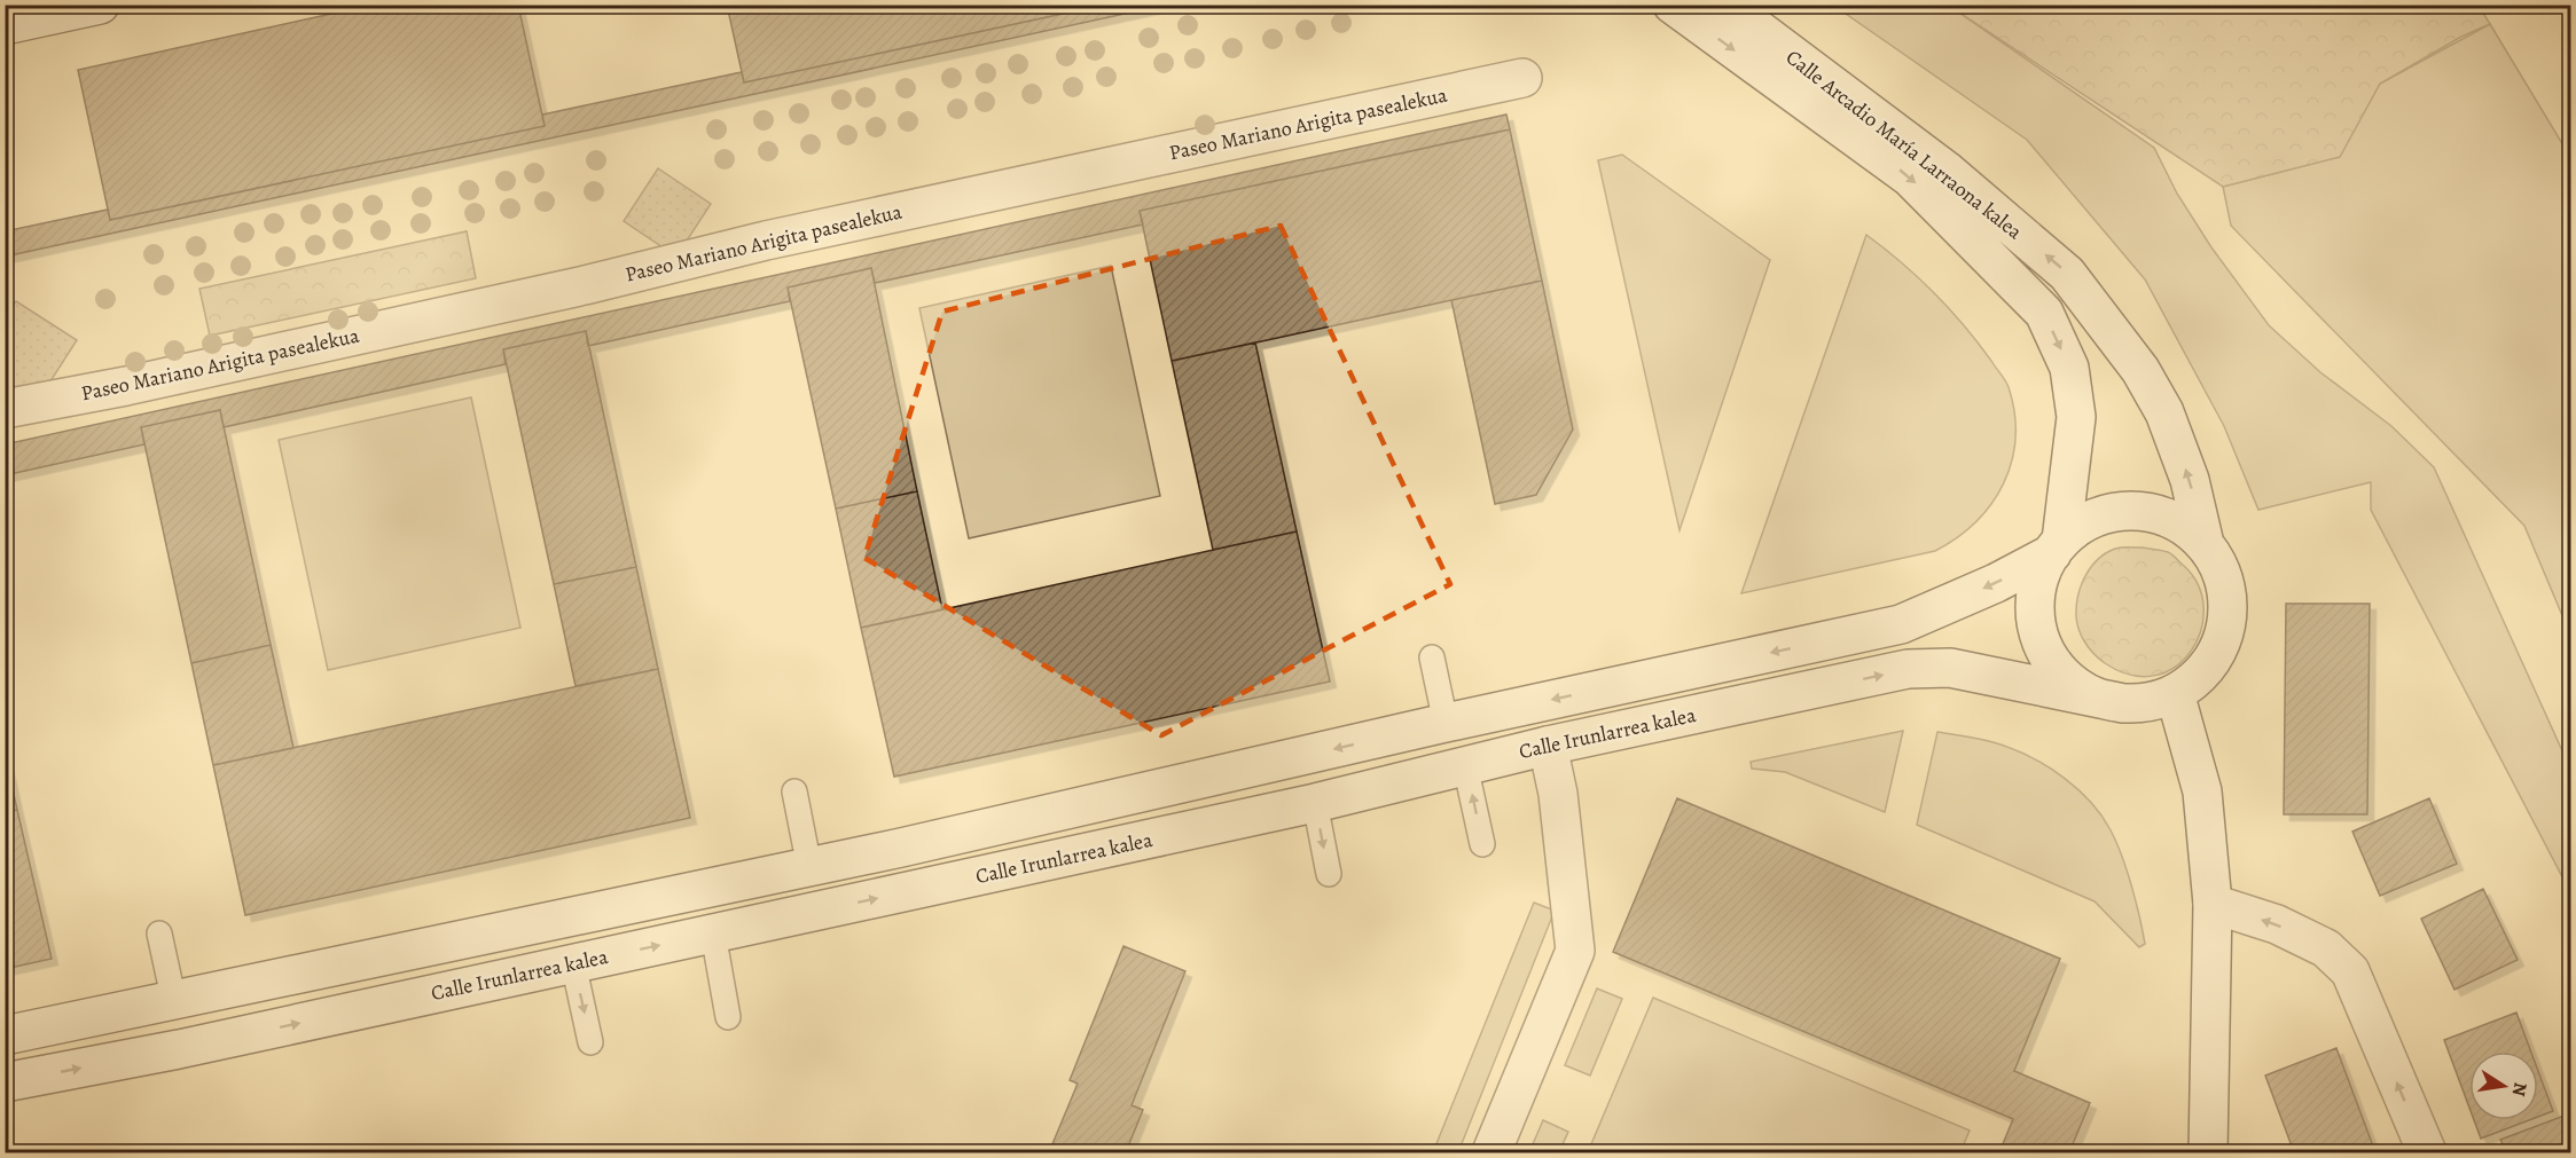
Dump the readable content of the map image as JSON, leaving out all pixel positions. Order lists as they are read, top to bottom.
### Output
{
  "streets": {
    "street": ["Paseo Mariano Arigita pasealekua", "Calle Arcadio María Larraona kalea", "Calle Irunlarrea kalea"]
  },
  "crossings": [
    ["Calle Arcadio María Larraona kalea", "Calle Irunlarrea kalea"]
  ],
  "north": "right"
}
